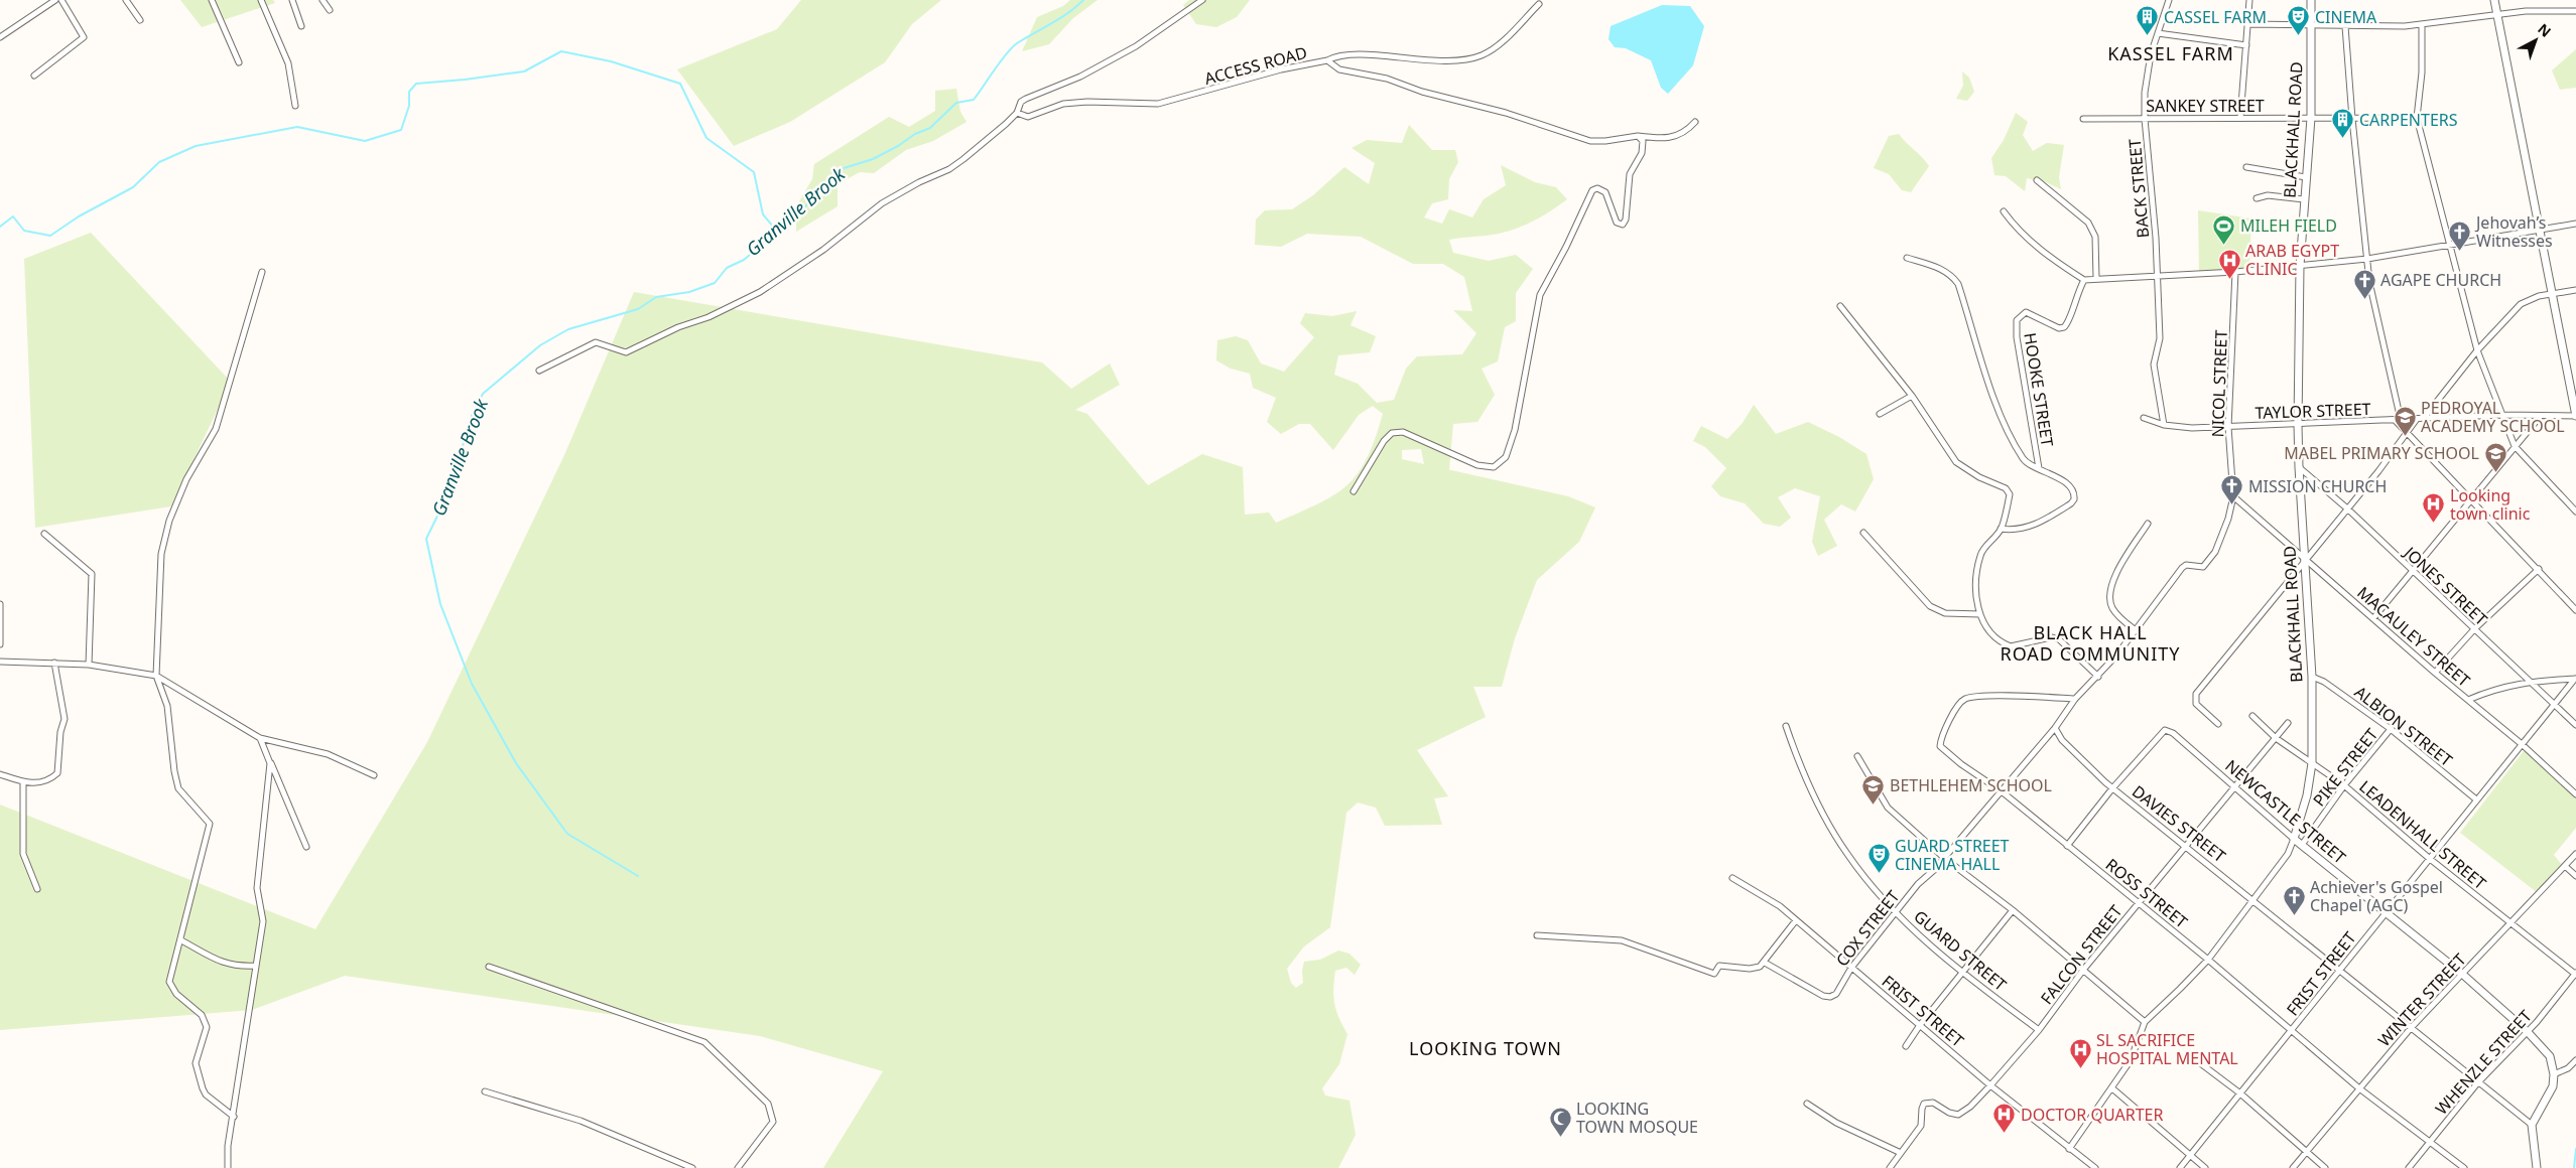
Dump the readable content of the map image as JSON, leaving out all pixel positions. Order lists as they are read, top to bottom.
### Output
{
  "streets": {
    "street": [
      "ACCESS ROAD",
      "SANKEY STREET",
      "BLACKHALL ROAD",
      "BACK STREET",
      "NICOL STREET",
      "HOOKE STREET",
      "TAYLOR STREET",
      "JONES STREET",
      "MACAULEY STREET",
      "ALBION STREET",
      "PIKE STREET",
      "NEWCASTLE STREET",
      "DAVIES STREET",
      "LEADENHALL STREET",
      "ROSS STREET",
      "COX STREET",
      "GUARD STREET",
      "FALCON STREET",
      "FRIST STREET",
      "WINTER STREET",
      "WHENZLE STREET"
    ]
  },
  "crossings": [
    ["SANKEY STREET", "BLACKHALL ROAD"],
    ["SANKEY STREET", "BACK STREET"],
    ["BLACKHALL ROAD", "TAYLOR STREET"],
    ["BLACKHALL ROAD", "JONES STREET"],
    ["BLACKHALL ROAD", "MACAULEY STREET"],
    ["BLACKHALL ROAD", "ALBION STREET"],
    ["BLACKHALL ROAD", "NEWCASTLE STREET"],
    ["BLACKHALL ROAD", "DAVIES STREET"],
    ["BLACKHALL ROAD", "LEADENHALL STREET"],
    ["BLACKHALL ROAD", "ROSS STREET"],
    ["BLACKHALL ROAD", "FRIST STREET"],
    ["BACK STREET", "TAYLOR STREET"],
    ["NICOL STREET", "TAYLOR STREET"],
    ["NICOL STREET", "MACAULEY STREET"],
    ["JONES STREET", "FRIST STREET"],
    ["MACAULEY STREET", "FRIST STREET"],
    ["ALBION STREET", "PIKE STREET"],
    ["ALBION STREET", "FRIST STREET"],
    ["PIKE STREET", "NEWCASTLE STREET"],
    ["PIKE STREET", "LEADENHALL STREET"],
    ["NEWCASTLE STREET", "DAVIES STREET"],
    ["NEWCASTLE STREET", "ROSS STREET"],
    ["NEWCASTLE STREET", "FALCON STREET"],
    ["NEWCASTLE STREET", "FRIST STREET"],
    ["NEWCASTLE STREET", "WINTER STREET"],
    ["NEWCASTLE STREET", "WHENZLE STREET"],
    ["DAVIES STREET", "COX STREET"],
    ["DAVIES STREET", "FALCON STREET"],
    ["DAVIES STREET", "FRIST STREET"],
    ["DAVIES STREET", "WINTER STREET"],
    ["DAVIES STREET", "WHENZLE STREET"],
    ["LEADENHALL STREET", "FALCON STREET"],
    ["LEADENHALL STREET", "FRIST STREET"],
    ["LEADENHALL STREET", "WINTER STREET"],
    ["LEADENHALL STREET", "WHENZLE STREET"],
    ["ROSS STREET", "COX STREET"],
    ["ROSS STREET", "FALCON STREET"],
    ["ROSS STREET", "FRIST STREET"],
    ["ROSS STREET", "WINTER STREET"],
    ["ROSS STREET", "WHENZLE STREET"],
    ["COX STREET", "GUARD STREET"],
    ["COX STREET", "FRIST STREET"],
    ["GUARD STREET", "FALCON STREET"],
    ["FALCON STREET", "FRIST STREET"]
  ],
  "districts": ["KASSEL FARM", "BLACK HALL ROAD COMMUNITY", "LOOKING TOWN"],
  "water": ["Granville Brook"],
  "places": {
    "building": ["CASSEL FARM", "CARPENTERS"],
    "theatre": ["CINEMA", "GUARD STREET CINEMA HALL"],
    "sports": ["MILEH FIELD"],
    "church": [
      "Jehovah’s Witnesses",
      "AGAPE CHURCH",
      "MISSION CHURCH",
      "Achiever's Gospel Chapel (AGC)"
    ],
    "hospital": [
      "ARAB EGYPT CLINIC",
      "Looking town clinic",
      "SL SACRIFICE HOSPITAL MENTAL",
      "DOCTOR QUARTER"
    ],
    "school or university": ["PEDROYAL ACADEMY SCHOOL", "MABEL PRIMARY SCHOOL", "BETHLEHEM SCHOOL"],
    "mosque": ["LOOKING TOWN MOSQUE"]
  },
  "north": "top right"
}
